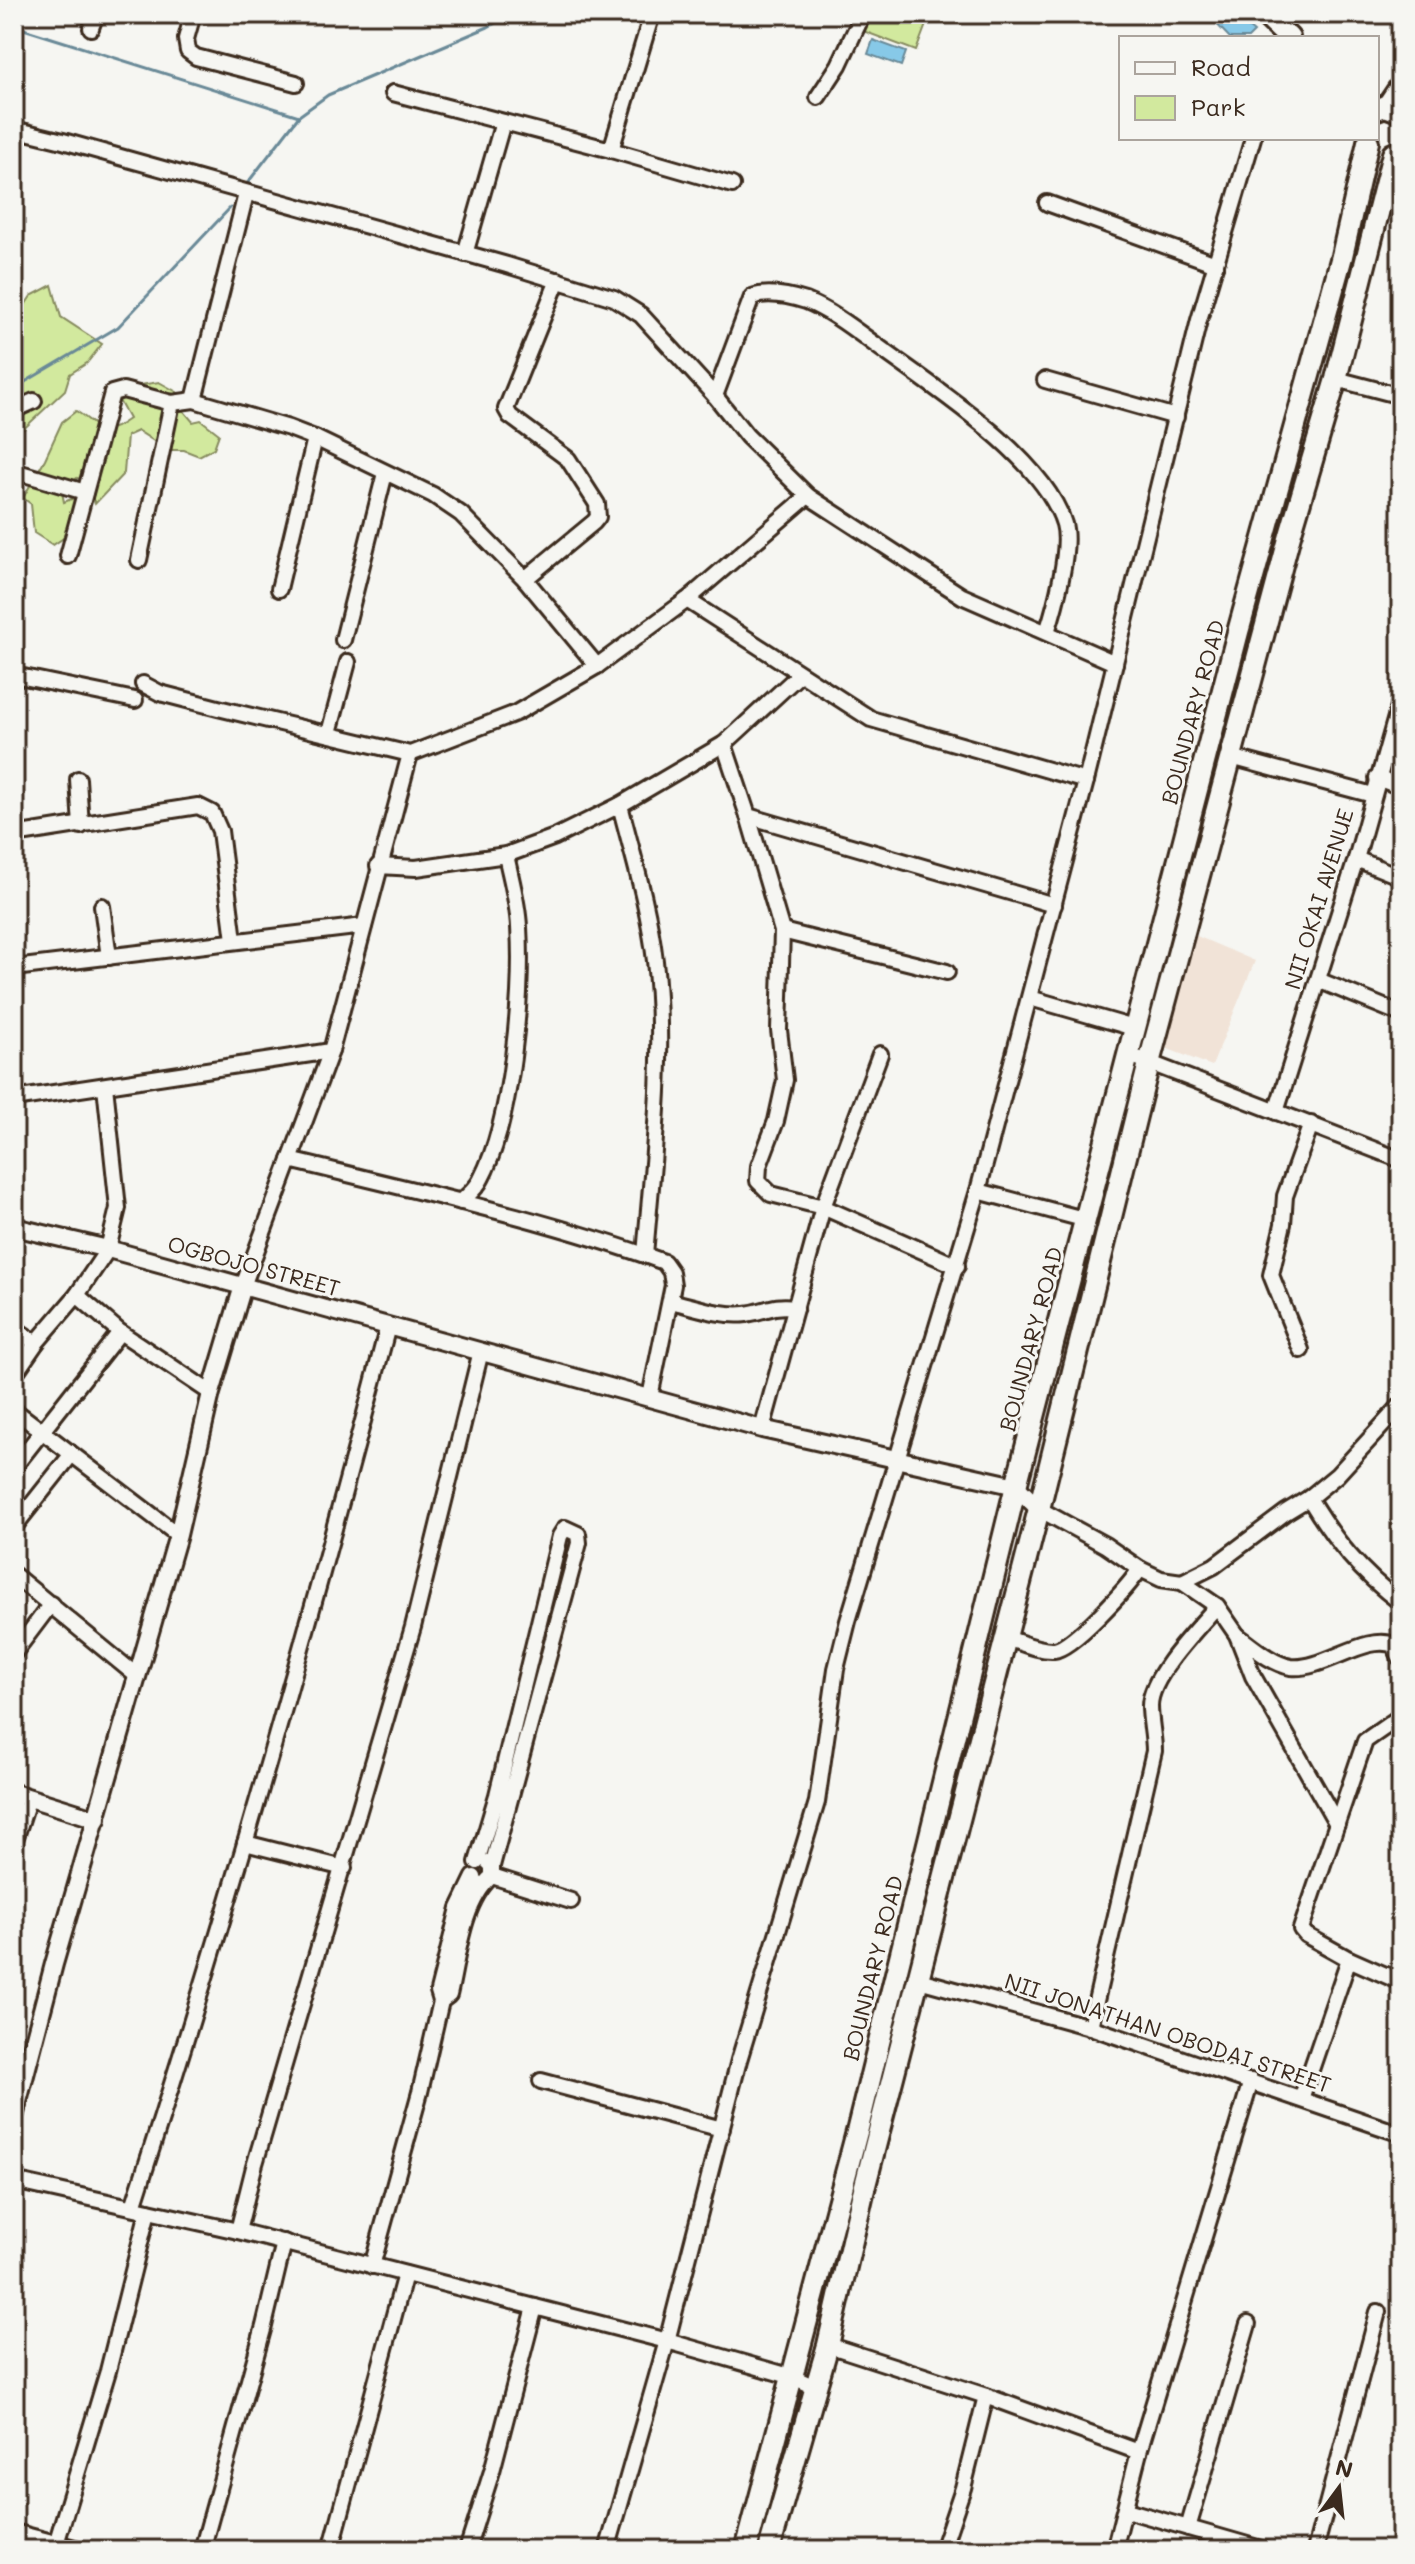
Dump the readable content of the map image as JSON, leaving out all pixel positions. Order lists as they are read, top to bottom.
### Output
{
  "streets": {
    "main road": ["BOUNDARY ROAD"],
    "street": ["NII OKAI AVENUE", "OGBOJO STREET", "NII JONATHAN OBODAI STREET"]
  },
  "crossings": [
    ["BOUNDARY ROAD", "OGBOJO STREET"]
  ],
  "legend": ["Road", "Park"],
  "north": "top"
}
